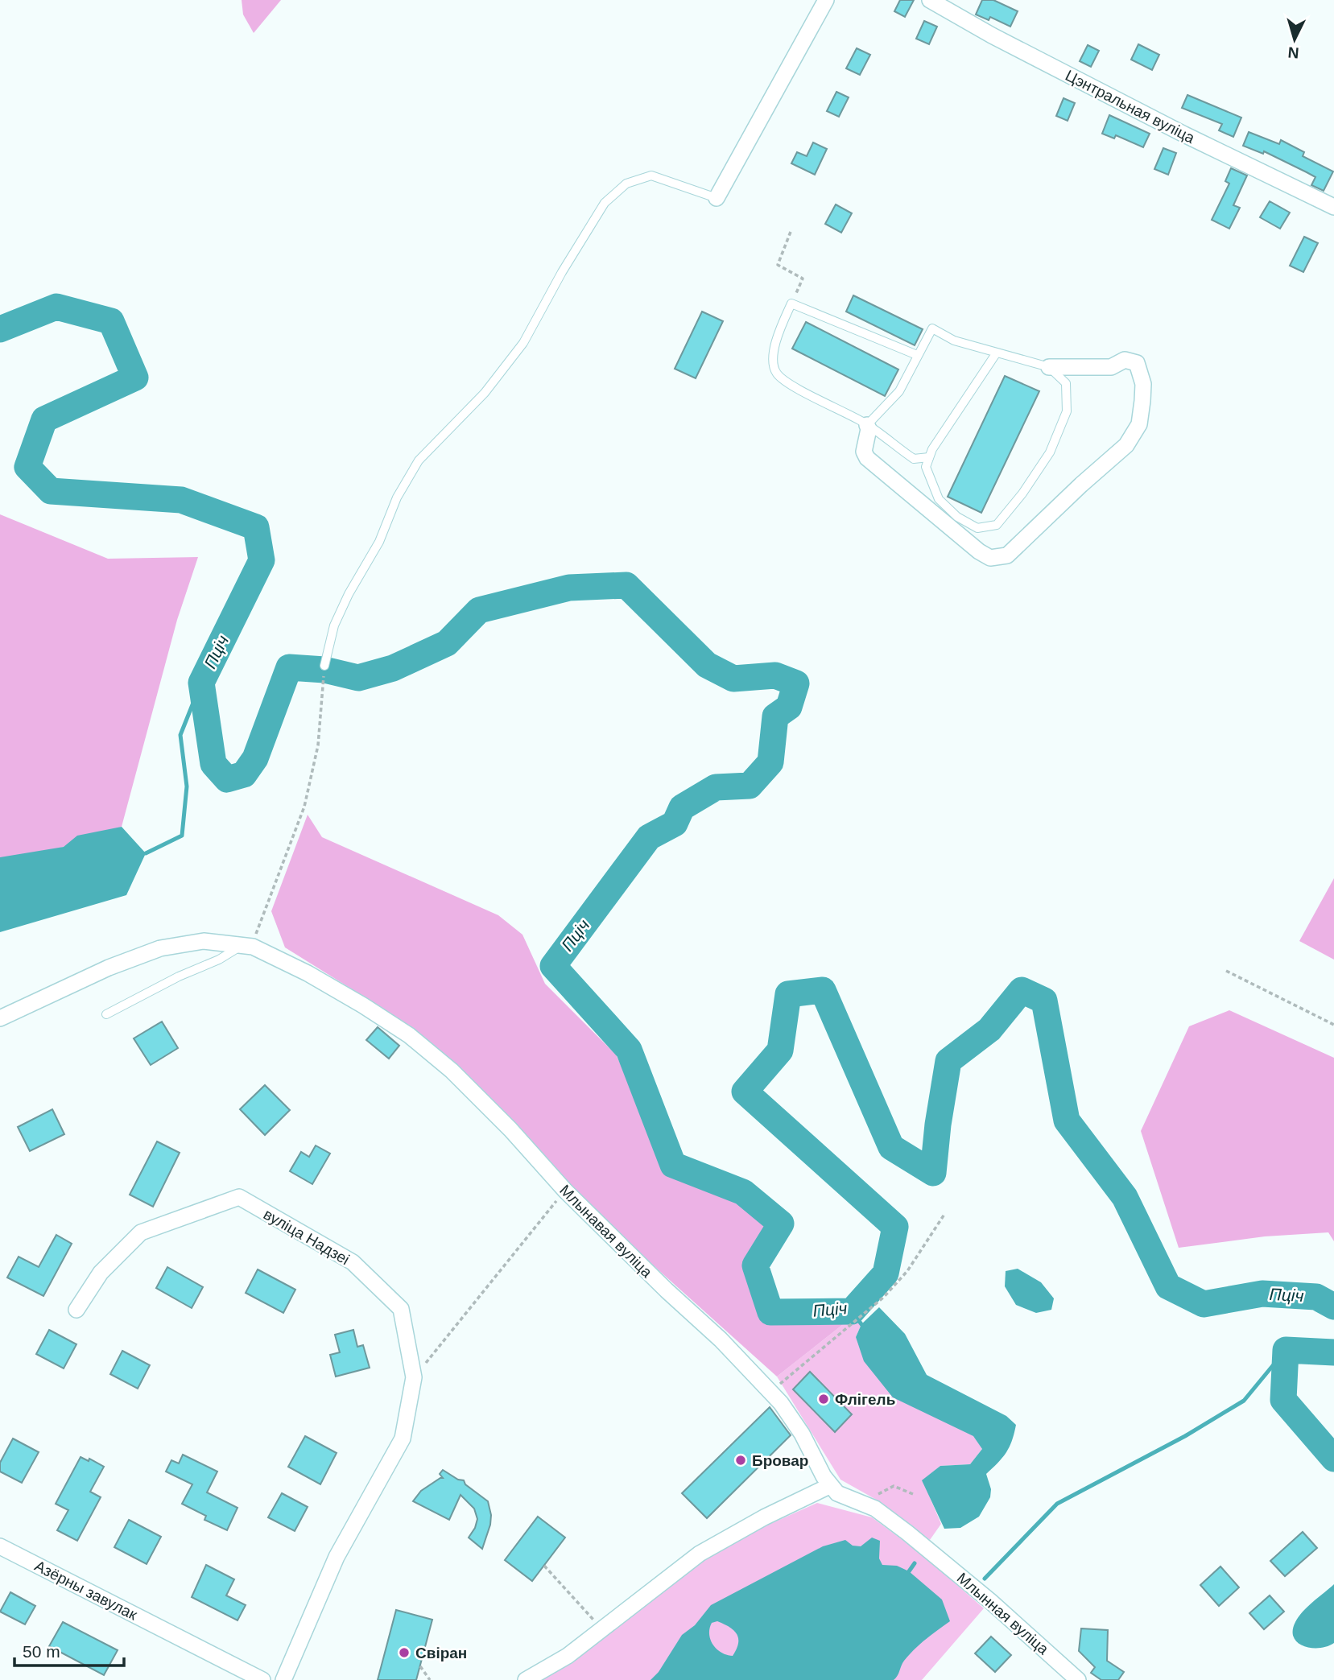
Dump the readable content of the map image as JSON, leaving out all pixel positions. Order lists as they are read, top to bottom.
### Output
{
  "streets": {
    "street": [
      "Цэнтральная вуліца",
      "Млынавая вуліца",
      "вуліца Надзеі",
      "Азёрны завулак",
      "Млынная вуліца"
    ]
  },
  "water": ["Пціч"],
  "places": ["Флігель", "Бровар", "Свіран"],
  "scale_bar": "50 m",
  "north": "bottom"
}
